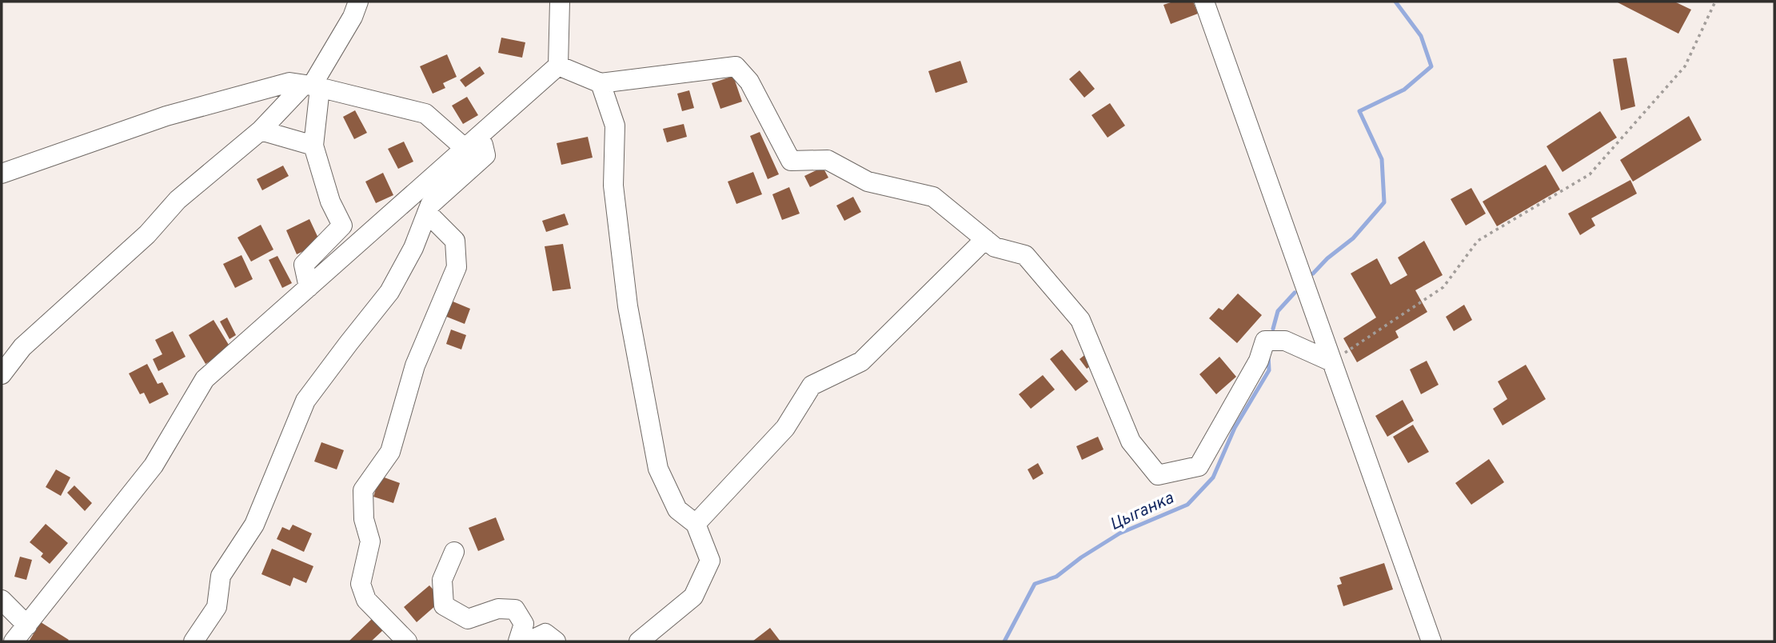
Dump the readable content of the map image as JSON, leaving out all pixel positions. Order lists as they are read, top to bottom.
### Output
{
  "water": ["Цыганка"]
}
